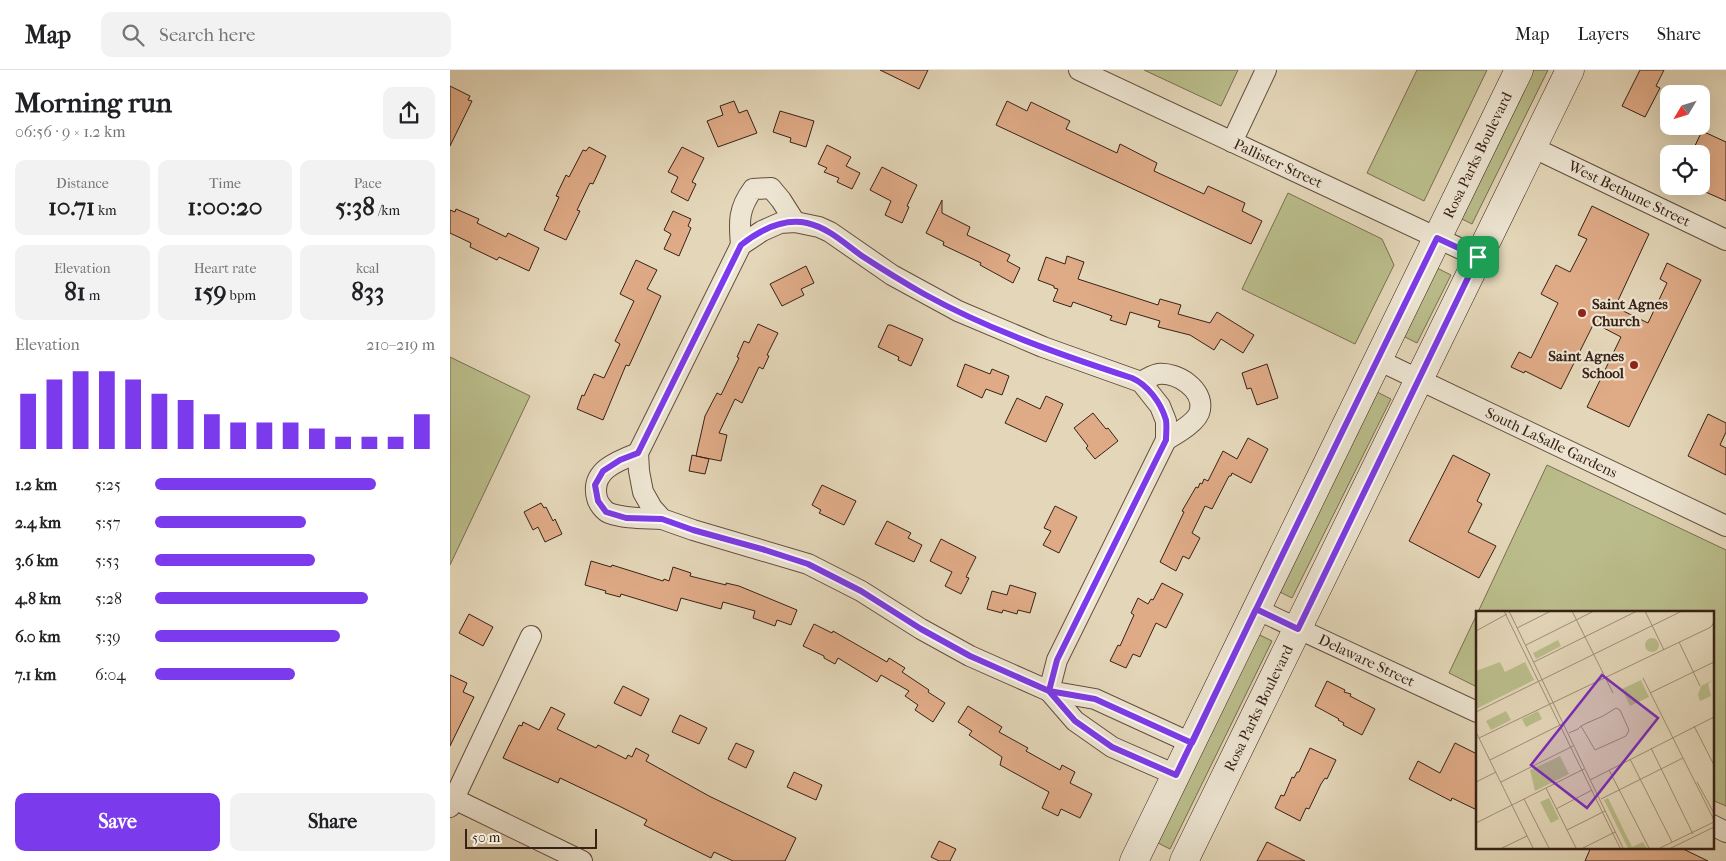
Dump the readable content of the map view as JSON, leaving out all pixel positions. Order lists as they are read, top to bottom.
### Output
{
  "streets": {
    "street": [
      "Rosa Parks Boulevard",
      "Pallister Street",
      "West Bethune Street",
      "South LaSalle Gardens",
      "Delaware Street"
    ]
  },
  "crossings": [
    ["Rosa Parks Boulevard", "Pallister Street"],
    ["Rosa Parks Boulevard", "West Bethune Street"],
    ["Rosa Parks Boulevard", "South LaSalle Gardens"],
    ["Rosa Parks Boulevard", "Delaware Street"]
  ],
  "places": ["Saint Agnes Church", "Saint Agnes School"],
  "scale_bar": "50 m",
  "north": "bottom left",
  "page": {
    "header": "Map",
    "search": "Search here",
    "nav": ["Map", "Layers", "Share"],
    "heading": ["Morning run", "06:56 · 9 × 1.2 km"],
    "stats": [
      ["Distance", "10.71 km"],
      ["Time", "1:00:20"],
      ["Pace", "5:38 /km"],
      ["Elevation", "81 m"],
      ["Heart rate", "159 bpm"],
      ["kcal", "833"]
    ],
    "chart": ["Elevation", "210–219 m"],
    "list": [
      {
        "name": "1.2 km",
        "note": "5:25"
      },
      {
        "name": "2.4 km",
        "note": "5:57"
      },
      {
        "name": "3.6 km",
        "note": "5:53"
      },
      {
        "name": "4.8 km",
        "note": "5:28"
      },
      {
        "name": "6.0 km",
        "note": "5:39"
      },
      {
        "name": "7.1 km",
        "note": "6:04"
      }
    ],
    "buttons": ["Save", "Share"],
    "scale": "50 m"
  }
}
